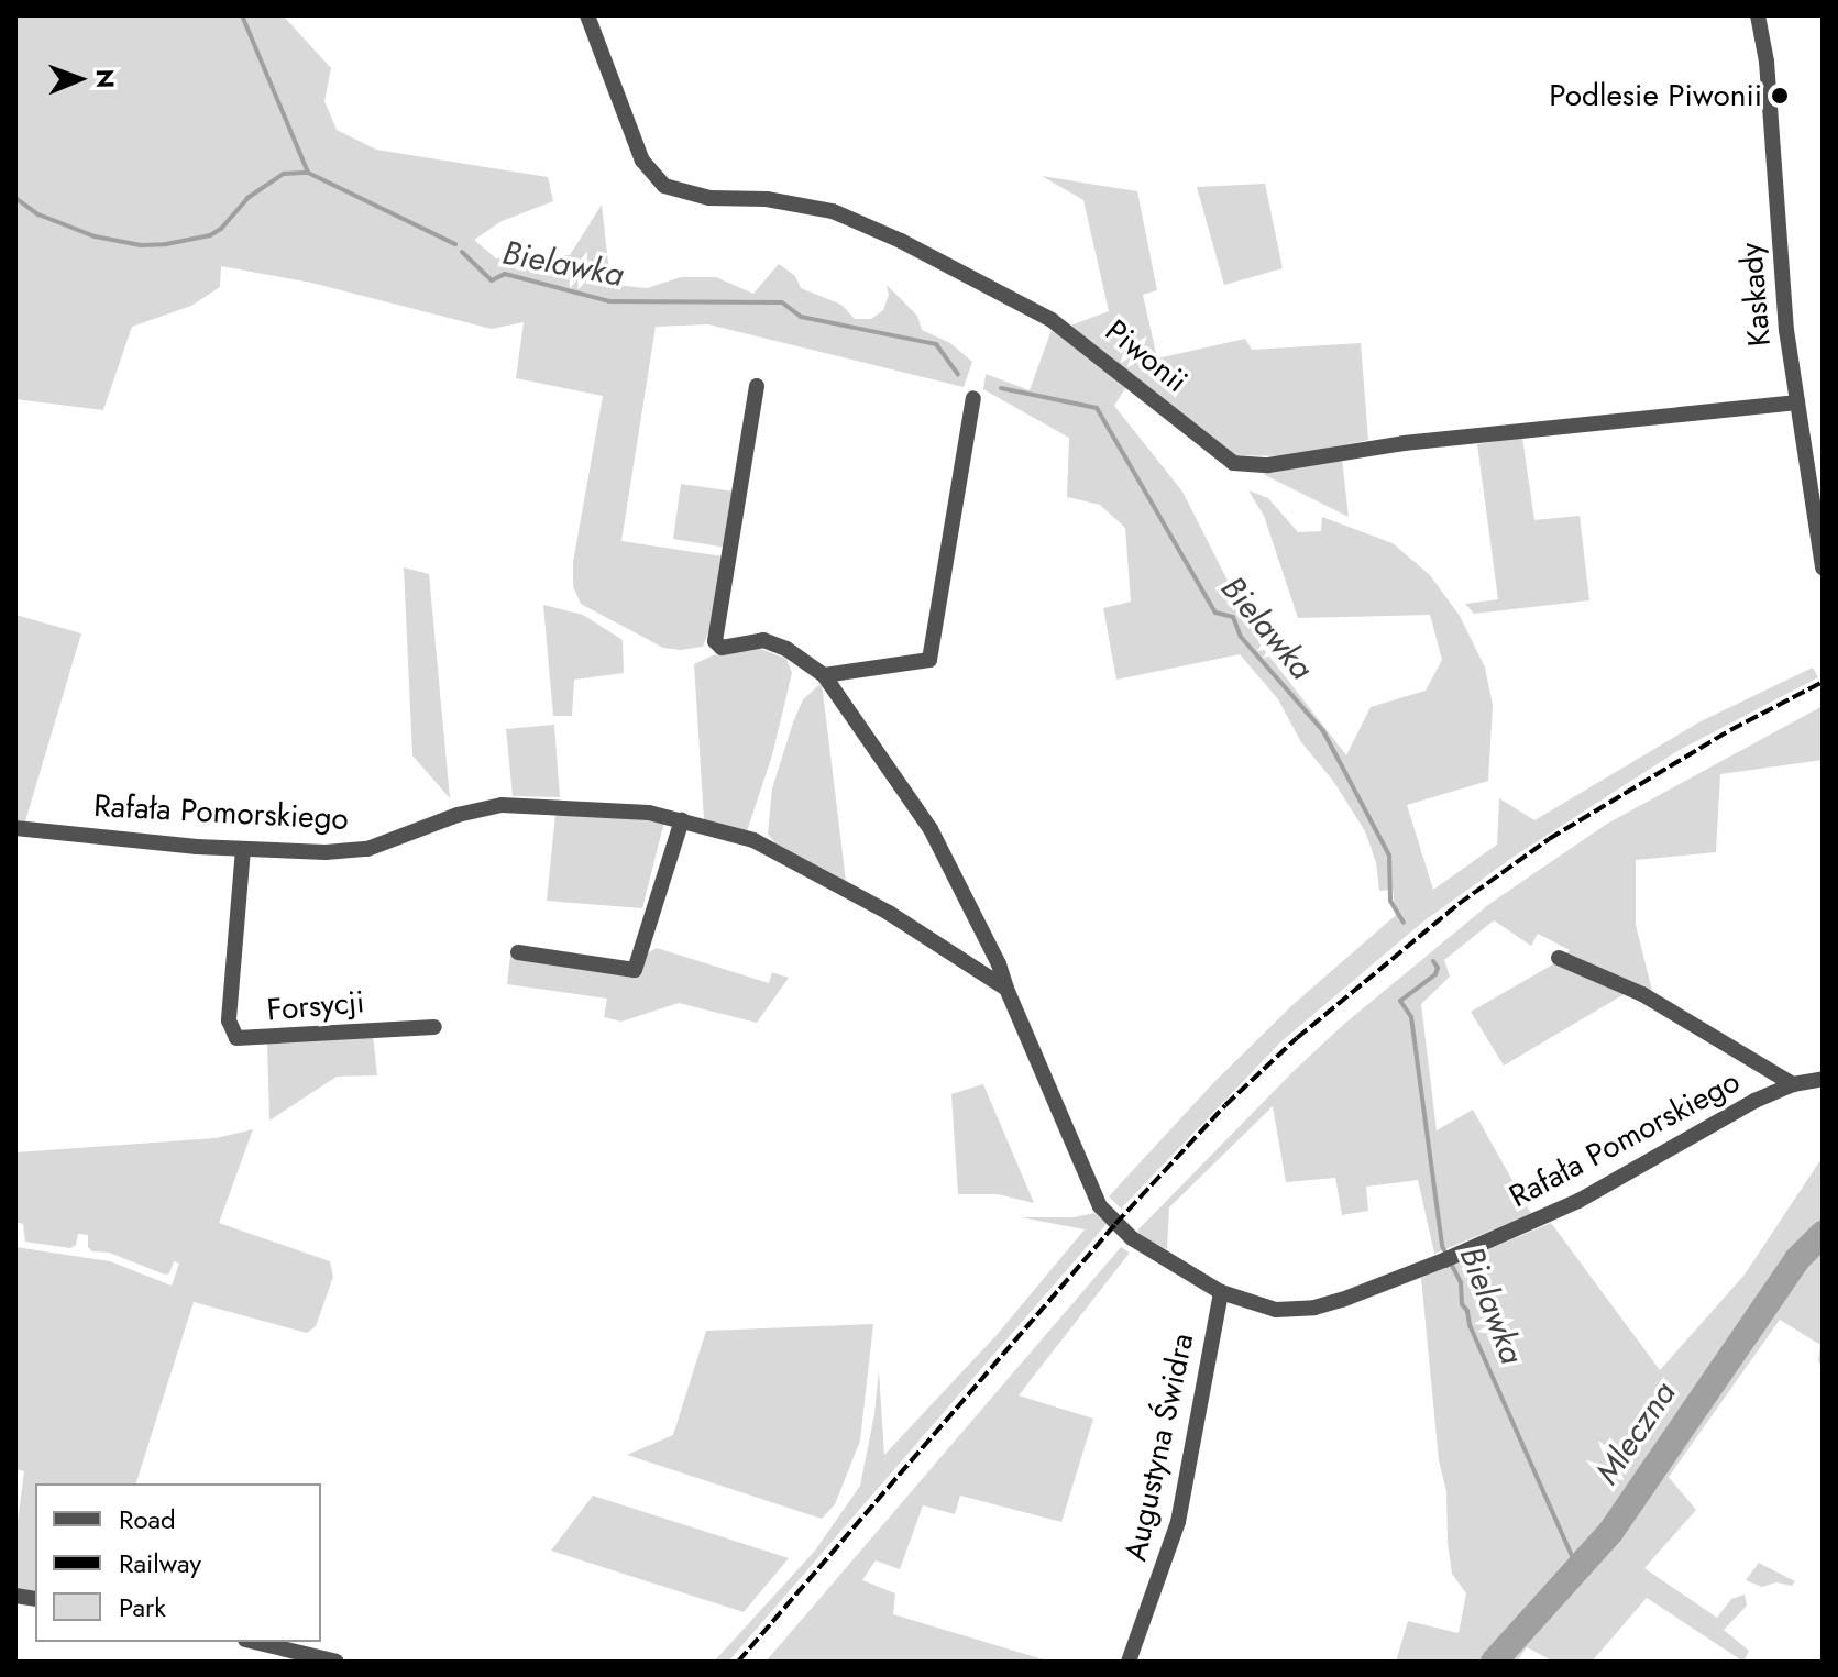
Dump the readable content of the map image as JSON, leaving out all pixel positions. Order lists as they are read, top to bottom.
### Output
{
  "streets": {
    "street": [
      "Kaskady",
      "Piwonii",
      "Rafała Pomorskiego",
      "Forsycji",
      "Augustyna Świdra"
    ]
  },
  "crossings": [
    ["Kaskady", "Piwonii"],
    ["Rafała Pomorskiego", "Forsycji"],
    ["Rafała Pomorskiego", "Augustyna Świdra"]
  ],
  "water": ["Bielawka", "Mleczna"],
  "places": ["Podlesie Piwonii"],
  "legend": ["Road", "Railway", "Park"],
  "north": "right"
}
